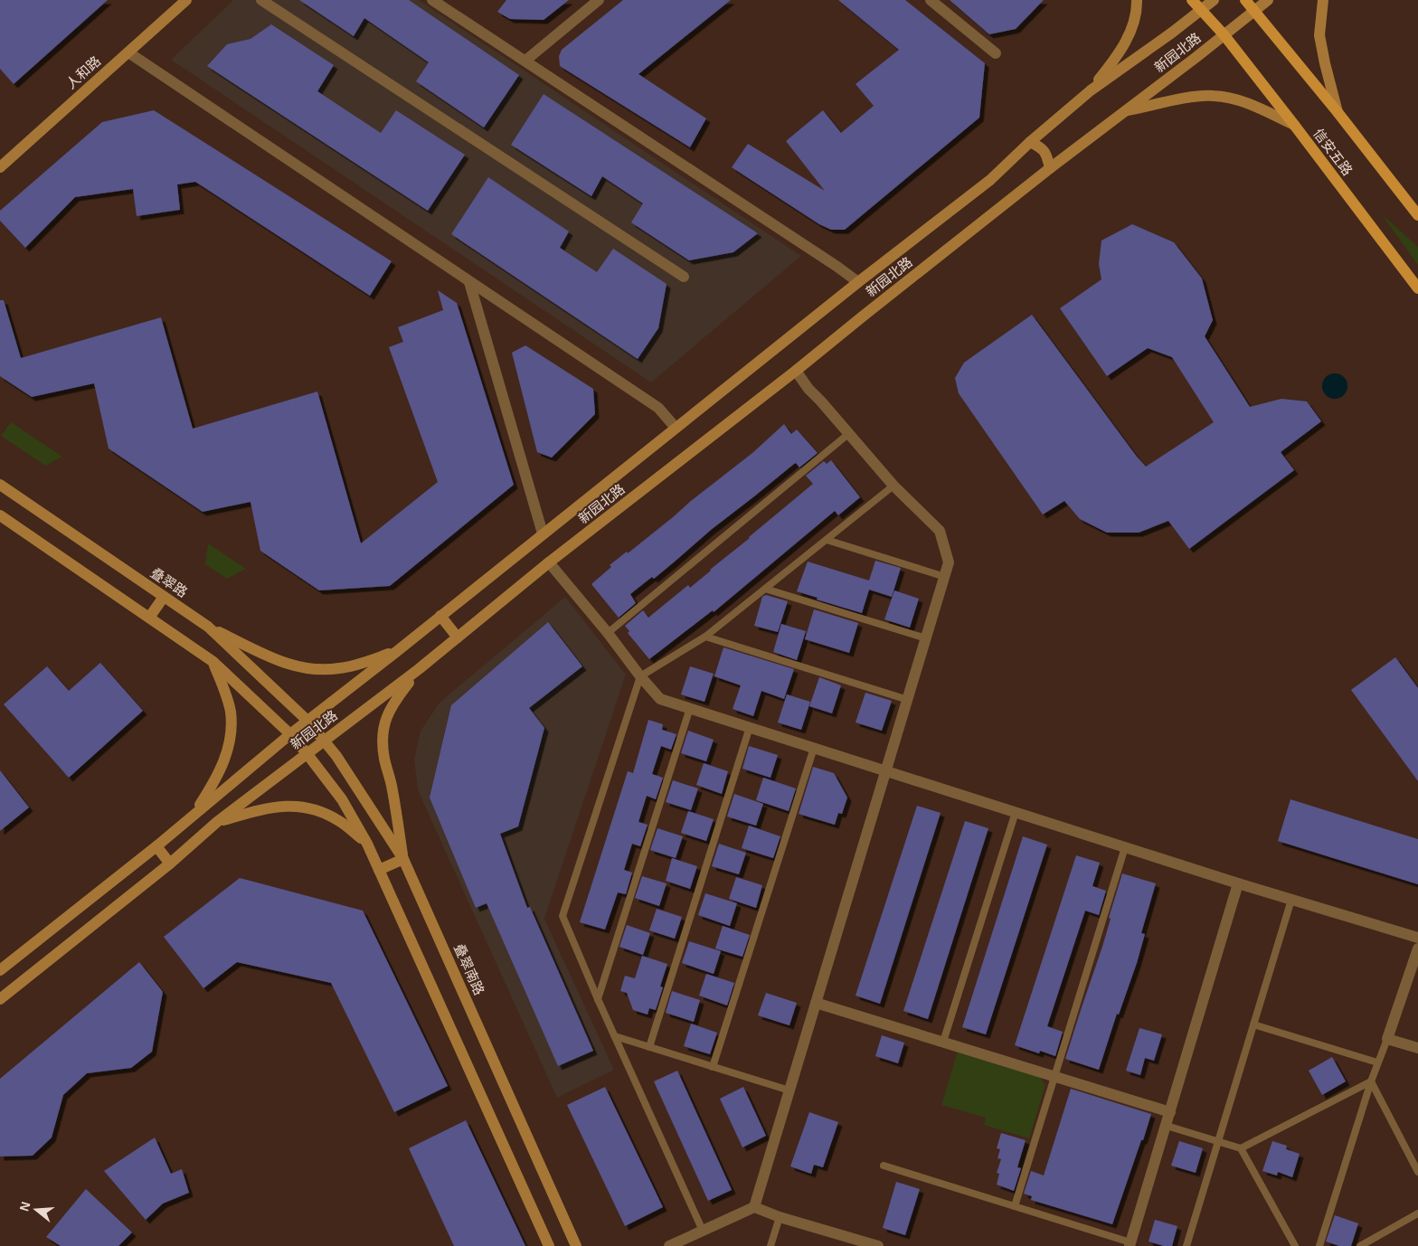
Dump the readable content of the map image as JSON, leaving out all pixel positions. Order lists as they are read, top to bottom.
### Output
{
  "streets": {
    "main road": [
      "新园北路",
      "人和路",
      "信安五路",
      "叠翠路",
      "叠翠南路"
    ]
  },
  "crossings": [
    ["新园北路", "信安五路"],
    ["新园北路", "叠翠路"],
    ["新园北路", "叠翠南路"],
    ["叠翠路", "叠翠南路"]
  ],
  "north": "left"
}
